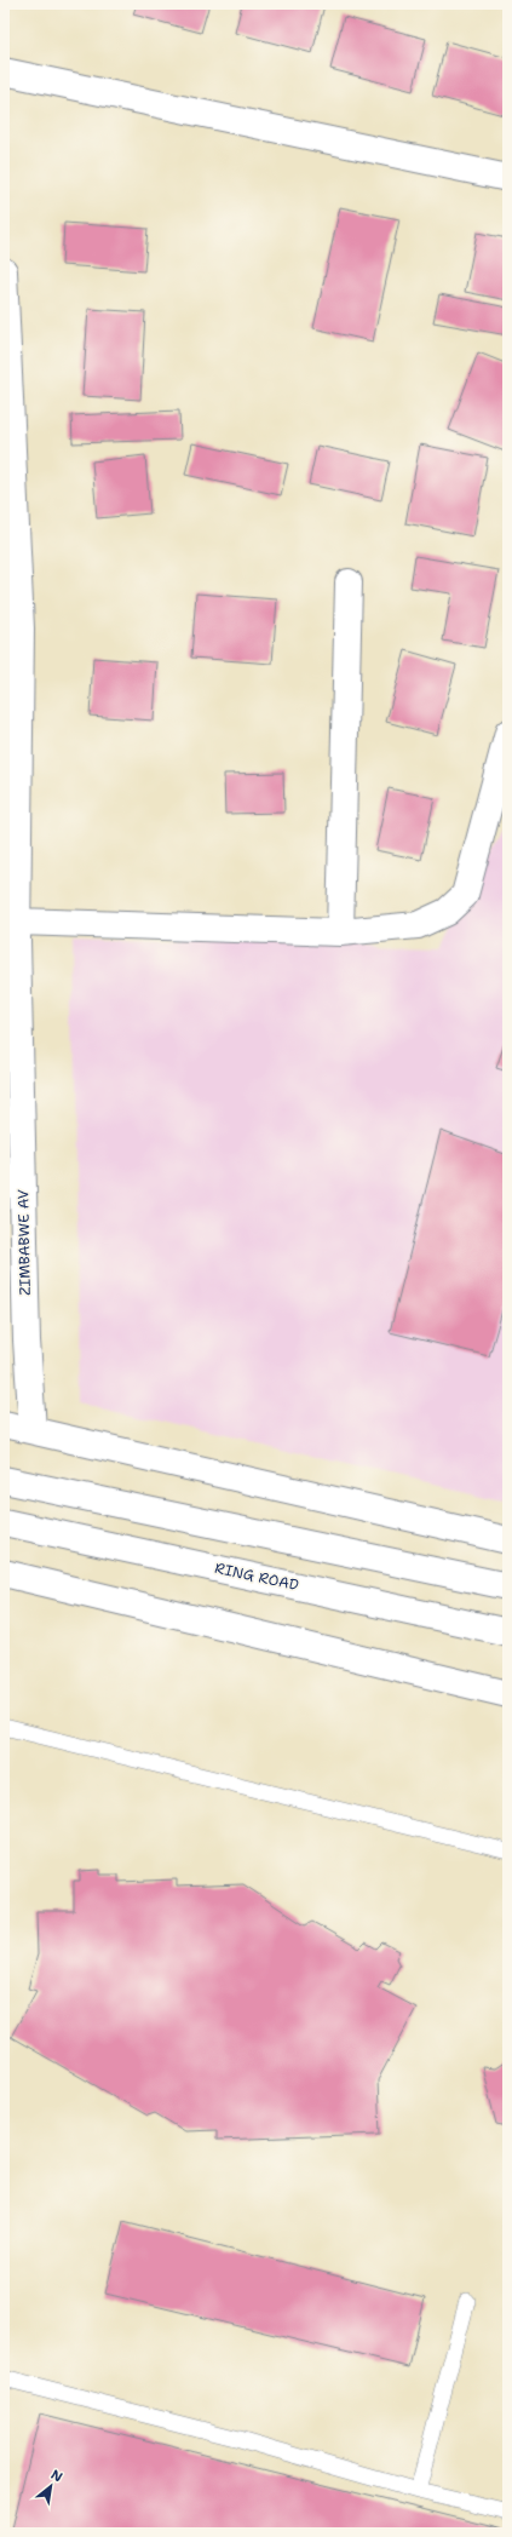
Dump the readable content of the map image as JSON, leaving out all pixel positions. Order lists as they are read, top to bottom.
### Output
{
  "streets": {
    "main road": ["ZIMBABWE AV", "RING ROAD"]
  },
  "north": "top right"
}
